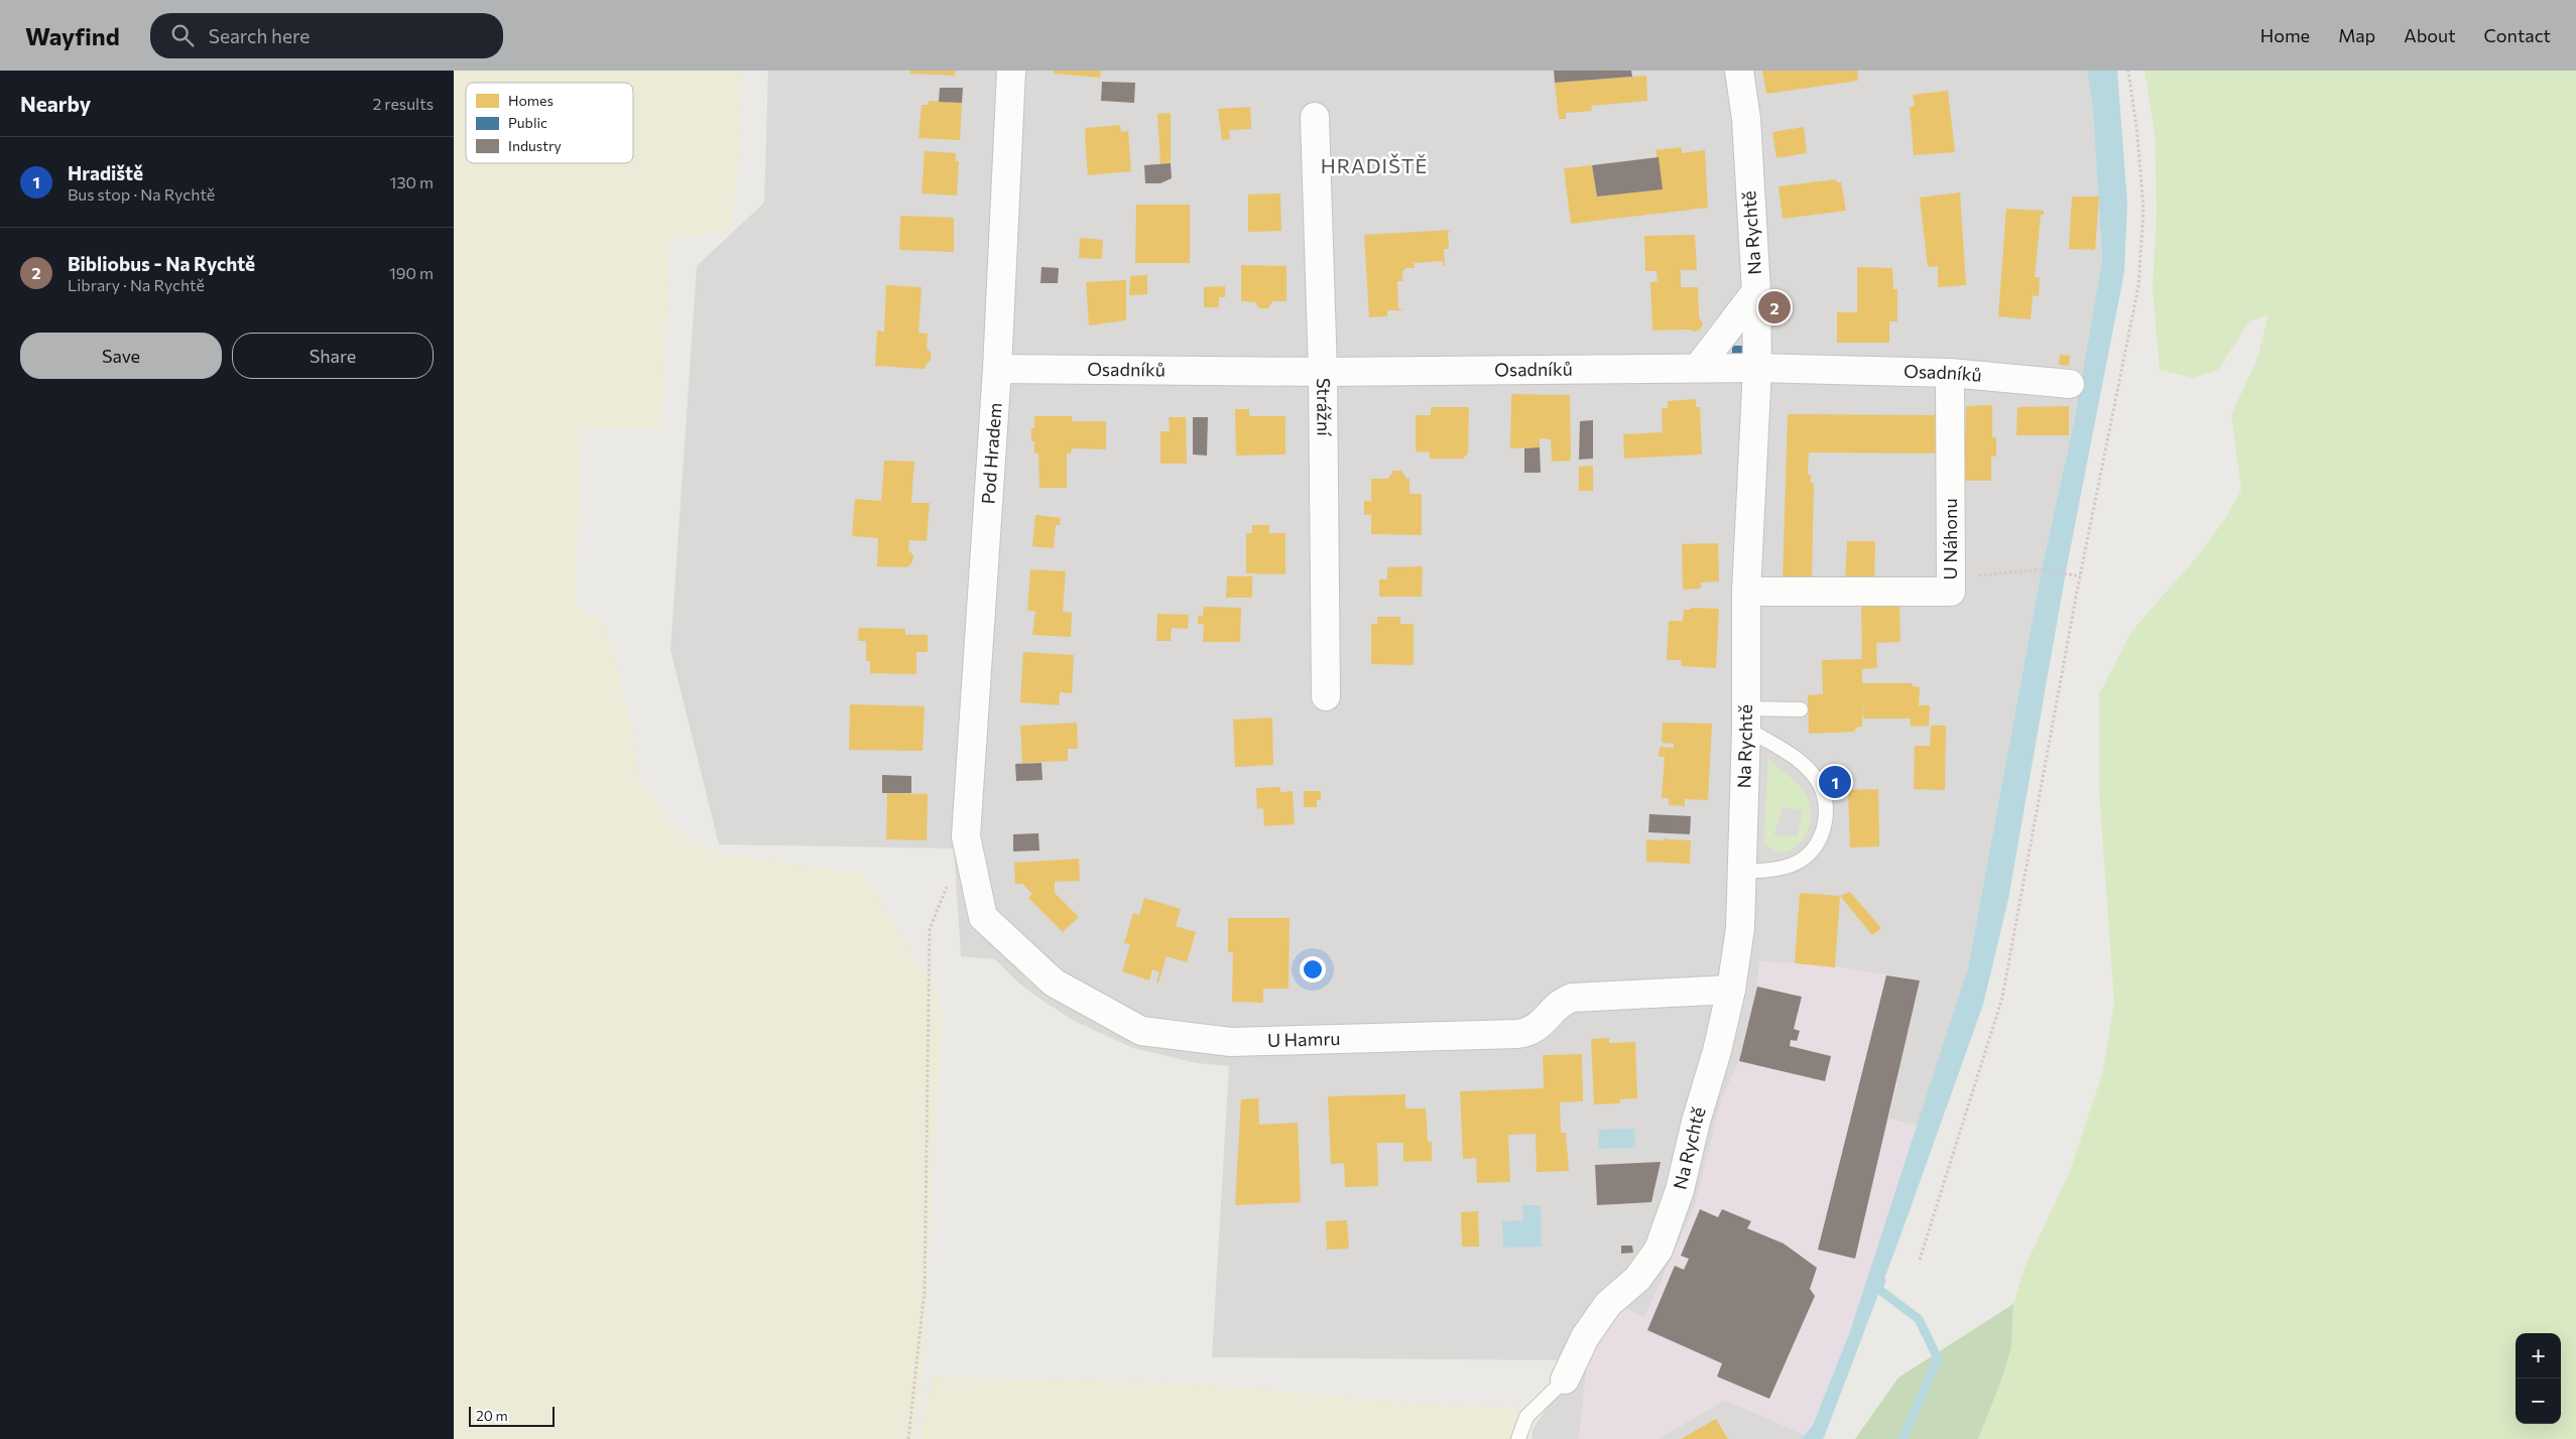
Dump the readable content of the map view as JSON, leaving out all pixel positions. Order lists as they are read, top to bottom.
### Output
{
  "streets": {
    "street": [
      "Na Rychtě",
      "Osadníků",
      "Strážní",
      "Pod Hradem",
      "U Náhonu",
      "U Hamru"
    ]
  },
  "crossings": [
    ["Na Rychtě", "Osadníků"],
    ["Na Rychtě", "U Náhonu"],
    ["Na Rychtě", "U Hamru"],
    ["Osadníků", "Strážní"],
    ["Osadníků", "Pod Hradem"],
    ["Osadníků", "U Náhonu"],
    ["Pod Hradem", "U Hamru"]
  ],
  "districts": ["HRADIŠTĚ"],
  "legend": ["Homes", "Public", "Industry"],
  "scale_bar": "20 m",
  "page": {
    "header": "Wayfind",
    "search": "Search here",
    "nav": [
      "Home",
      "Map",
      "About",
      "Contact"
    ],
    "heading": ["Nearby", "2 results"],
    "list": [
      {
        "mark": "1",
        "name": "Hradiště",
        "note": "Bus stop · Na Rychtě",
        "value": "130 m"
      },
      {
        "mark": "2",
        "name": "Bibliobus - Na Rychtě",
        "note": "Library · Na Rychtě",
        "value": "190 m"
      }
    ],
    "pins": ["2", "1"],
    "buttons": ["Save", "Share"],
    "map_buttons": ["+", "−"],
    "scale": "20 m"
  }
}
